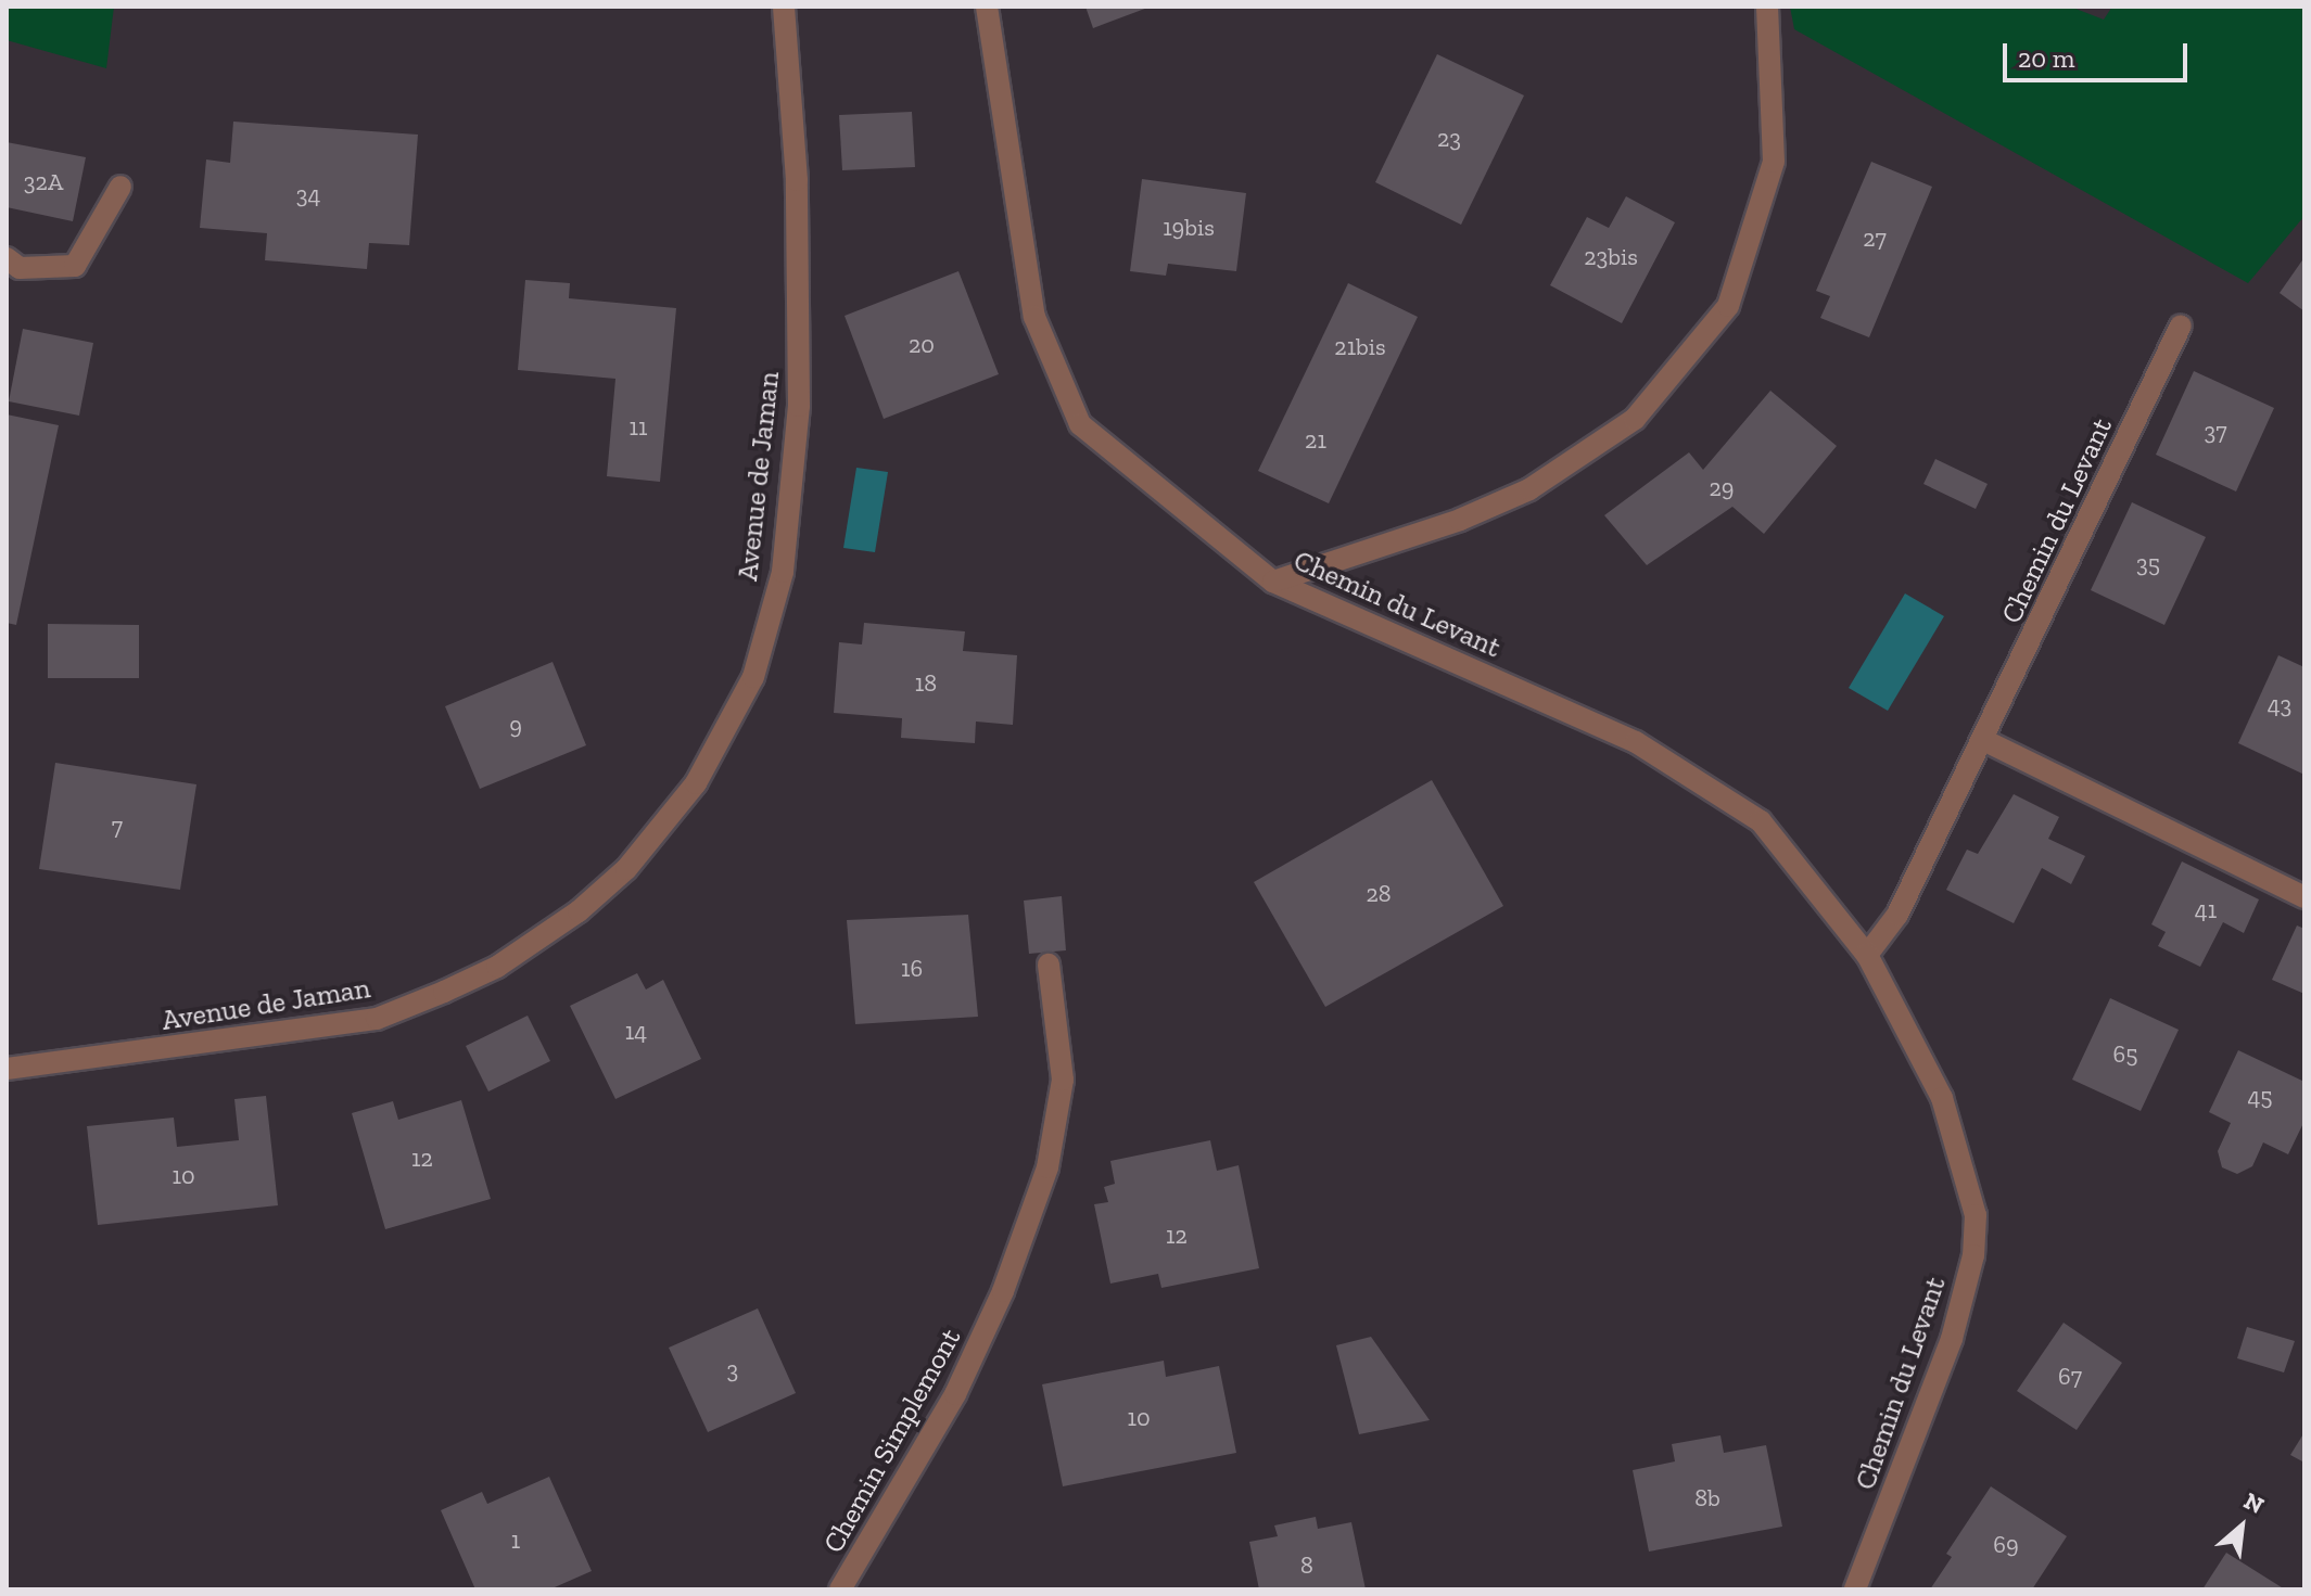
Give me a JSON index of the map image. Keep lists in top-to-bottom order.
{
  "streets": {
    "street": ["Avenue de Jaman", "Chemin du Levant", "Chemin Simplemont"]
  },
  "house_numbers": [
    "23",
    "32A",
    "34",
    "19bis",
    "27",
    "23bis",
    "20",
    "21bis",
    "11",
    "37",
    "21",
    "29",
    "35",
    "18",
    "43",
    "9",
    "7",
    "28",
    "41",
    "16",
    "14",
    "65",
    "45",
    "12",
    "10",
    "12",
    "3",
    "67",
    "10",
    "8b",
    "1",
    "69",
    "8"
  ],
  "scale_bar": "20 m",
  "north": "top right"
}
